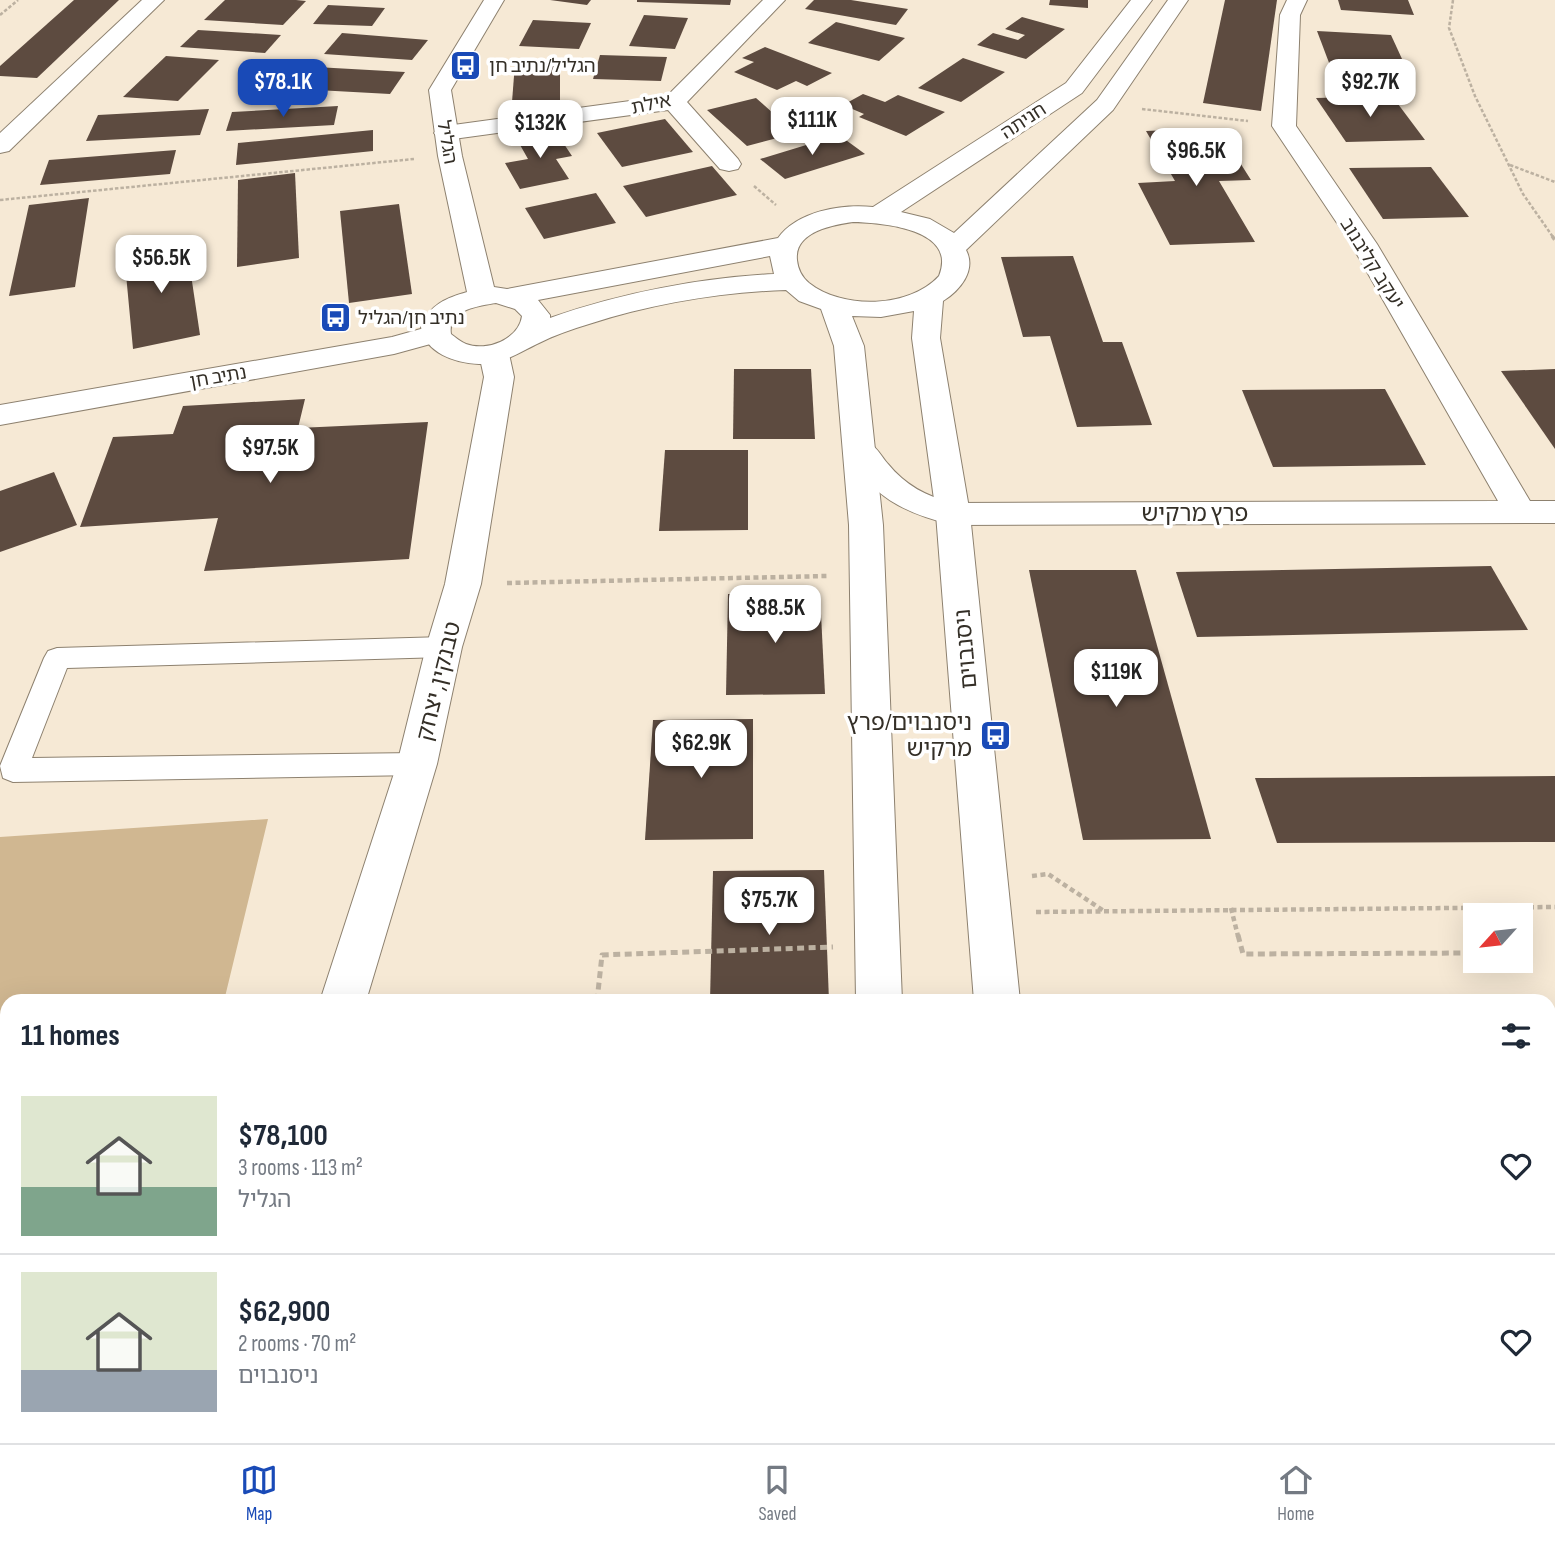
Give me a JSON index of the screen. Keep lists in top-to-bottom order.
{
  "streets": {
    "street": [
      "אילת",
      "חניתה",
      "הגליל",
      "יעקב קליבנוב",
      "נתיב חן",
      "פרץ מרקיש",
      "ניסנבוים",
      "טבנקין, יצחק"
    ]
  },
  "crossings": [
    ["אילת", "הגליל"],
    ["חניתה", "ניסנבוים"],
    ["יעקב קליבנוב", "פרץ מרקיש"],
    ["פרץ מרקיש", "ניסנבוים"]
  ],
  "places": {
    "bus stop": ["הגליל/נתיב חן", "נתיב חן/הגליל", "ניסנבוים/פרץ מרקיש"]
  },
  "north": "bottom left",
  "page": {
    "price": [
      "$78.1K",
      "$92.7K",
      "$111K",
      "$132K",
      "$96.5K",
      "$56.5K",
      "$97.5K",
      "$88.5K",
      "$119K",
      "$62.9K",
      "$75.7K"
    ],
    "heading": "11 homes",
    "list": [
      {
        "name": "$78,100",
        "note": "3 rooms · 113 m² · הגליל"
      },
      {
        "name": "$62,900",
        "note": "2 rooms · 70 m² · ניסנבוים"
      }
    ],
    "tabs": ["Map", "Saved", "Home"]
  }
}
